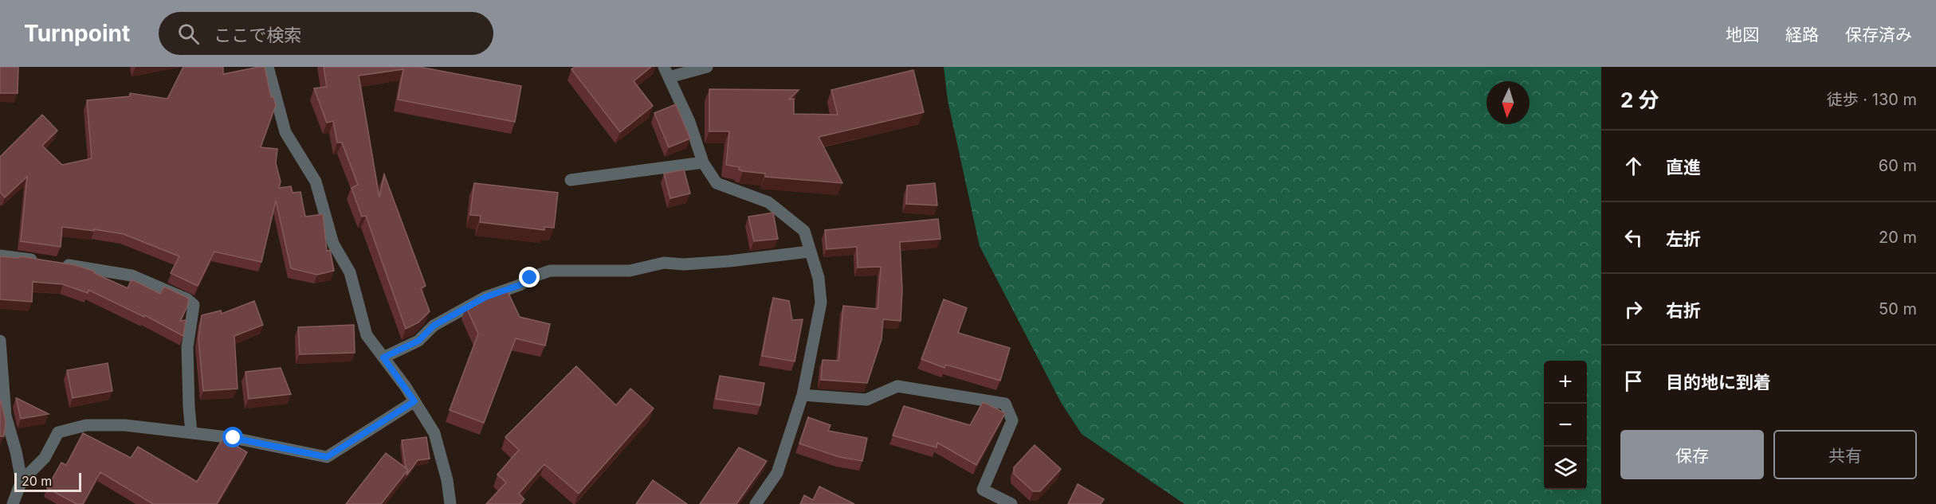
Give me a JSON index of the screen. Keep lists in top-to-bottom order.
{
  "scale_bar": "20 m",
  "north": "bottom",
  "page": {
    "header": "Turnpoint",
    "search": "ここで検索",
    "nav": ["地図", "経路", "保存済み"],
    "heading": ["2 分", "徒歩 · 130 m"],
    "list": [
      ["直進", "60 m"],
      ["左折", "20 m"],
      ["右折", "50 m"],
      "目的地に到着"
    ],
    "map_buttons": ["+", "−"],
    "buttons": ["保存", "共有"],
    "scale": "20 m"
  }
}
